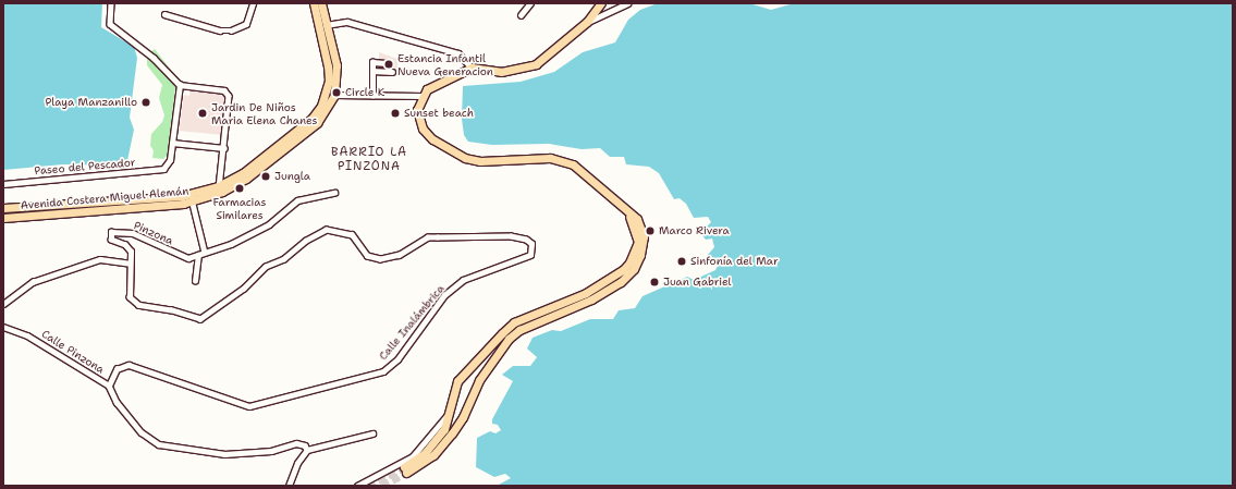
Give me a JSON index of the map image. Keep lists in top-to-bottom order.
{
  "streets": {
    "main road": ["Avenida Costera Miguel Alemán"],
    "street": [
      "Paseo del Pescador",
      "Pinzona",
      "Calle Inalámbrica",
      "Calle Pinzona"
    ]
  },
  "crossings": [
    ["Pinzona", "Calle Inalámbrica"],
    ["Calle Inalámbrica", "Calle Pinzona"]
  ],
  "districts": ["BARRIO LA PINZONA"],
  "places": [
    "Estancia Infantil Nueva Generacion",
    "Circle K",
    "Playa Manzanillo",
    "Jardin De Niños Maria Elena Chanes",
    "Sunset beach",
    "Jungla",
    "Farmacias Similares",
    "Marco Rivera",
    "Sinfonía del Mar",
    "Juan Gabriel"
  ]
}
